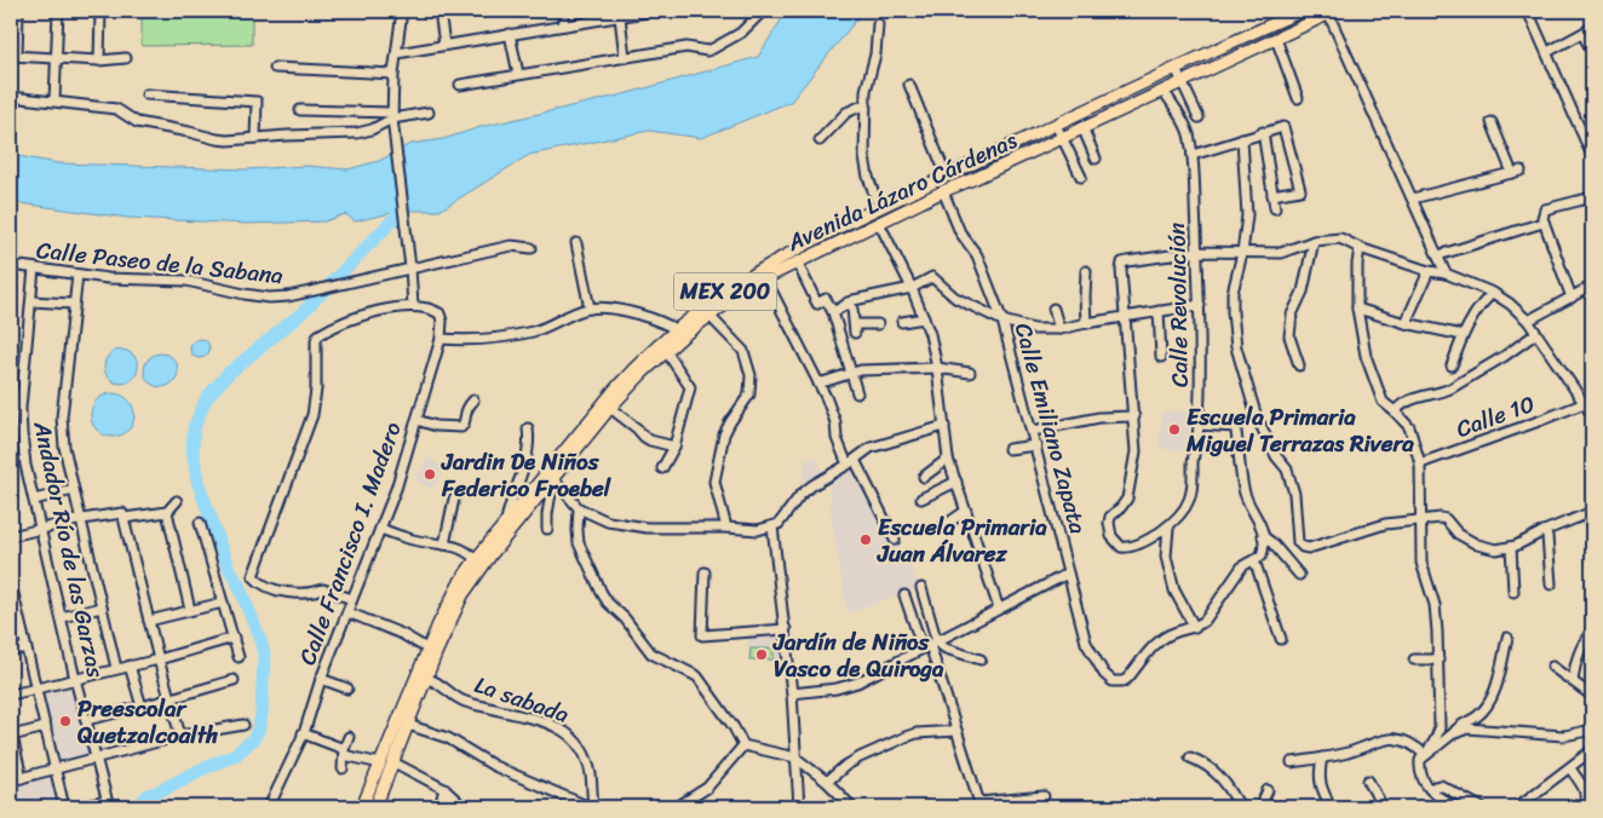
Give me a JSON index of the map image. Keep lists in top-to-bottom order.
{
  "streets": {
    "main road": ["Avenida Lázaro Cárdenas", "MEX 200"],
    "street": [
      "Calle Paseo de la Sabana",
      "Calle Revolución",
      "Calle 10",
      "Calle Emiliano Zapata",
      "Calle Francisco I. Madero",
      "Andador Río de las Garzas",
      "La sabada"
    ]
  },
  "crossings": [
    ["Avenida Lázaro Cárdenas", "Calle Revolución"],
    ["Avenida Lázaro Cárdenas", "Calle Emiliano Zapata"],
    ["Avenida Lázaro Cárdenas", "La sabada"],
    ["Calle Paseo de la Sabana", "Andador Río de las Garzas"]
  ],
  "places": [
    "Escuela Primaria Miguel Terrazas Rivera",
    "Jardin De Niños Federico Froebel",
    "Escuela Primaria Juan Álvarez",
    "Jardín de Niños Vasco de Quiroga",
    "Preescolar Quetzalcoalth"
  ]
}
